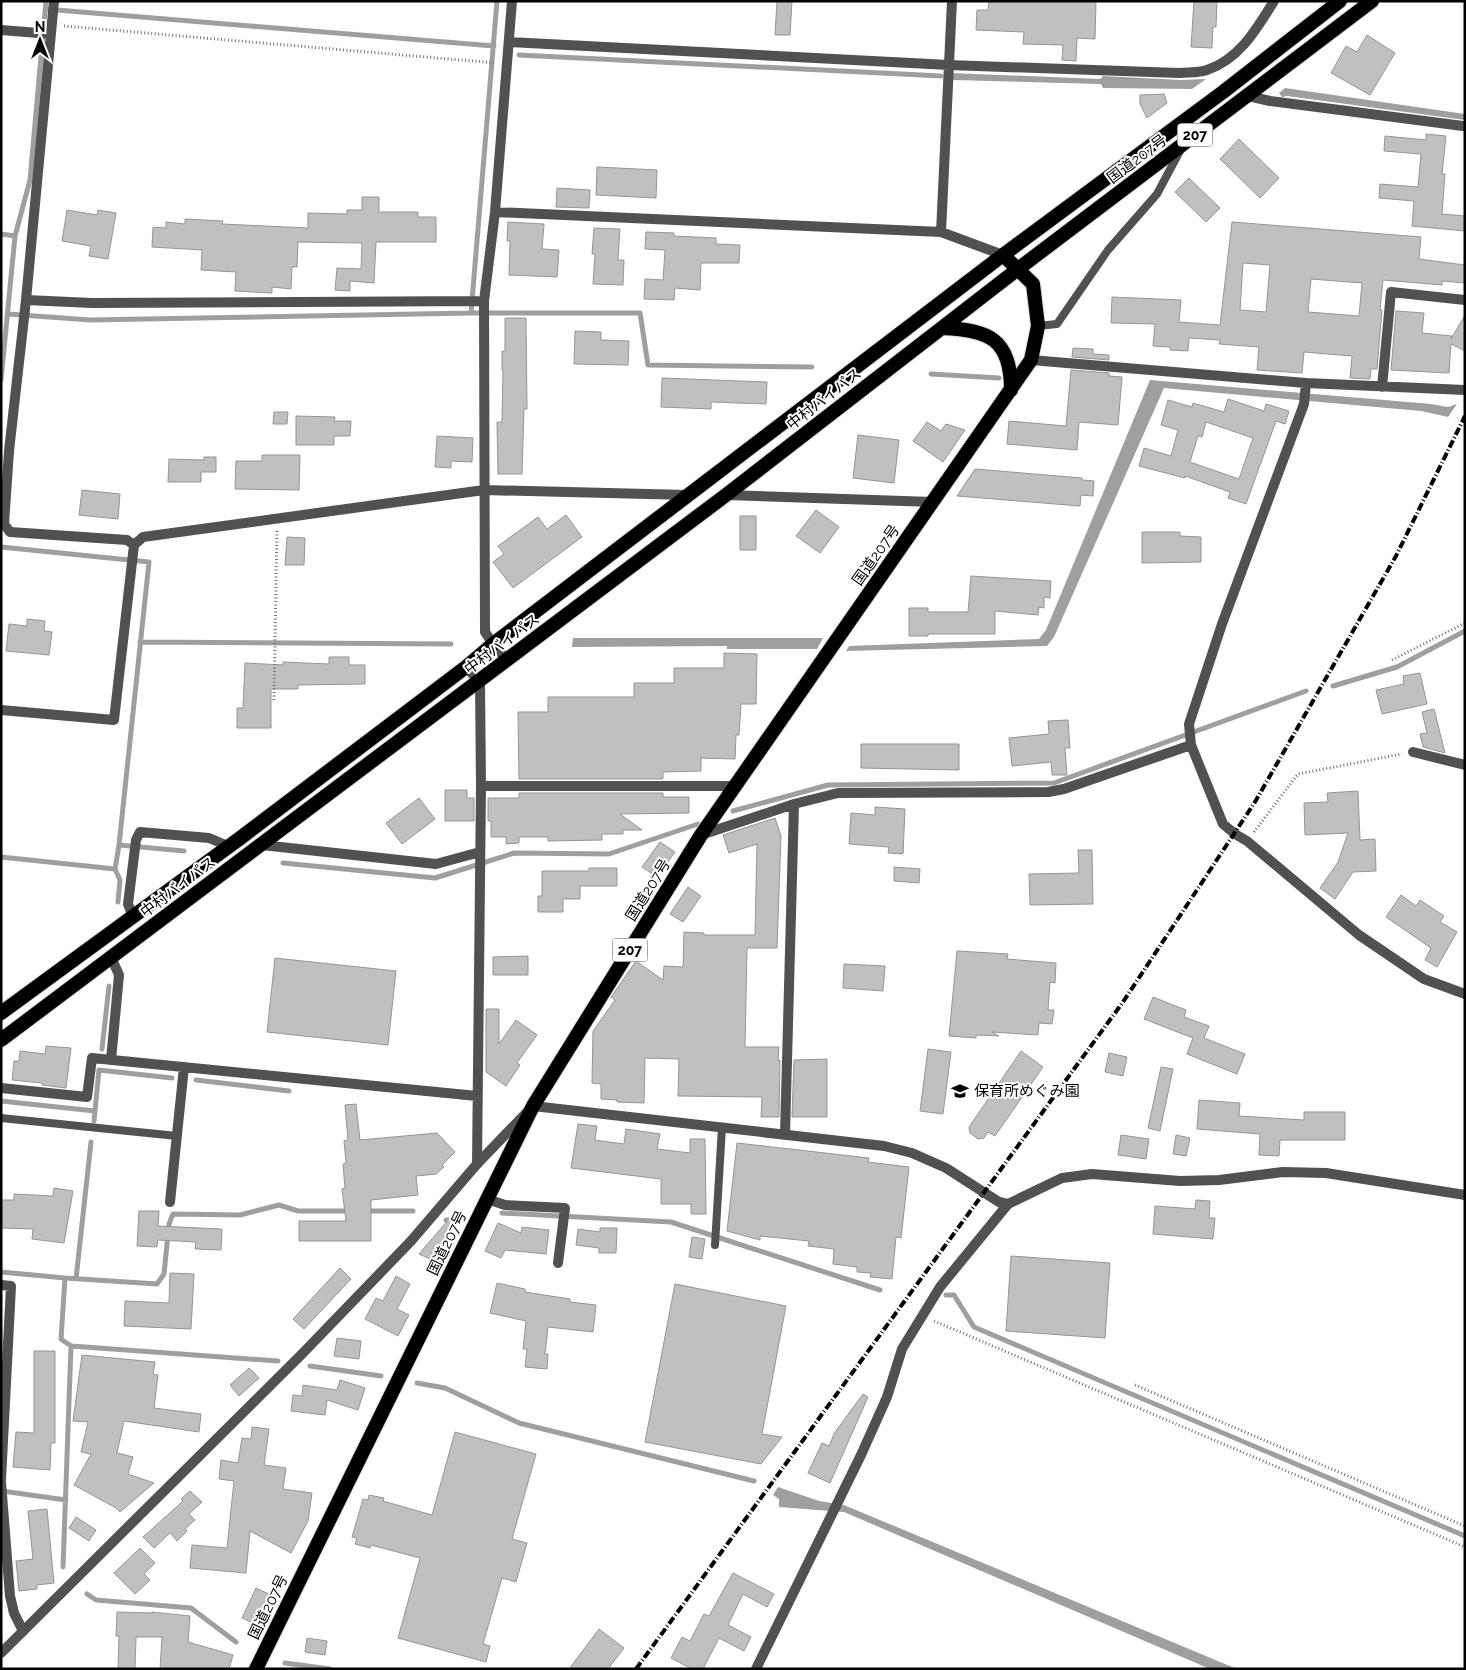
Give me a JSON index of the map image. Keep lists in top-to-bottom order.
{
  "streets": {
    "highway": ["207", "国道207号", "中村バイパス"]
  },
  "crossings": [
    ["国道207号", "中村バイパス"]
  ],
  "places": {
    "school or university": ["保育所めぐみ園"]
  },
  "north": "top"
}
